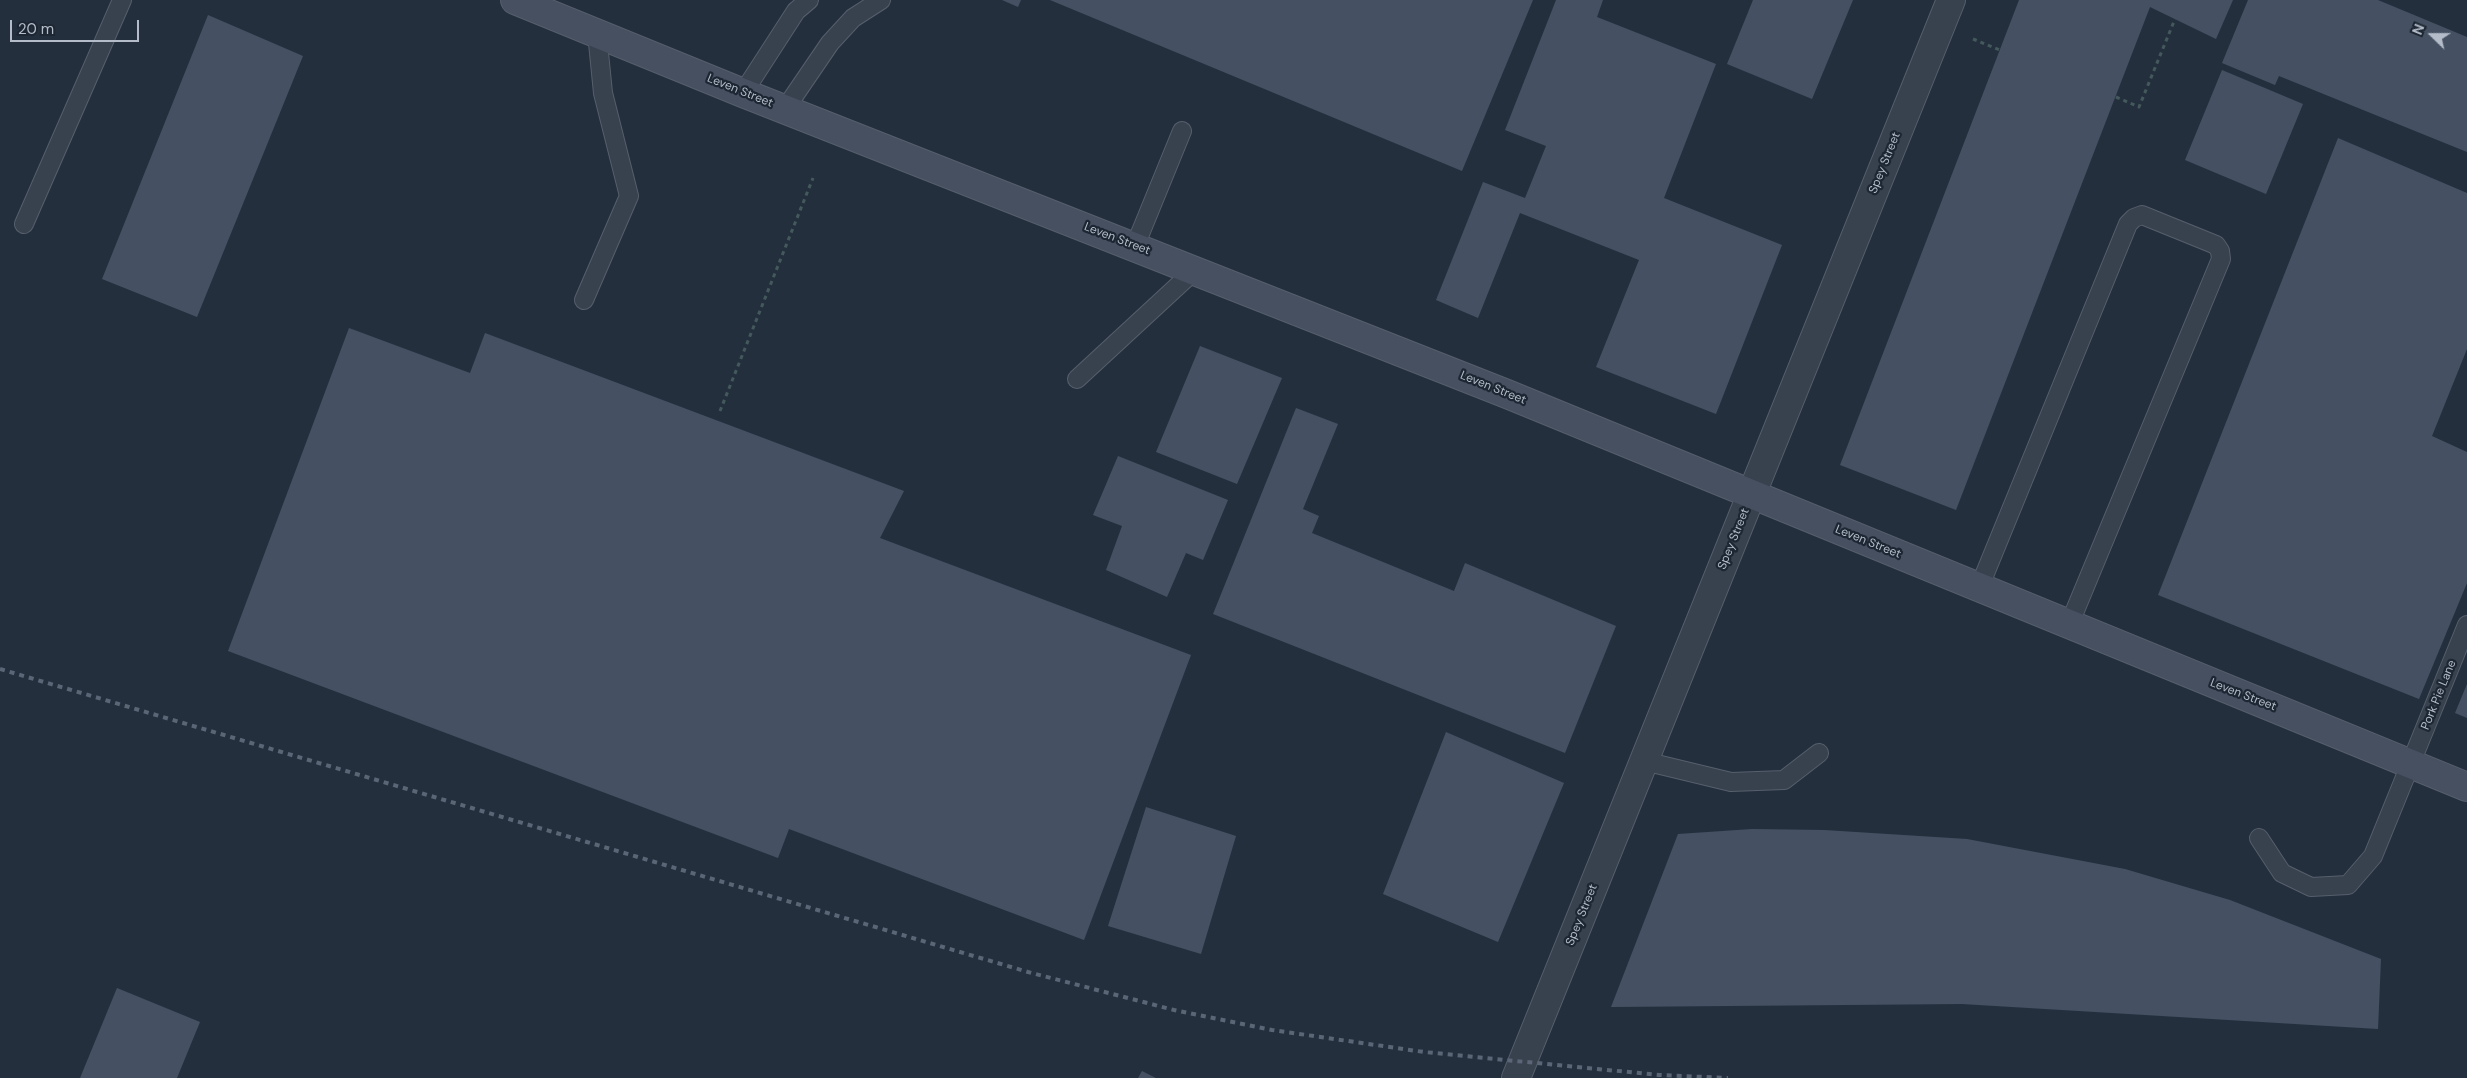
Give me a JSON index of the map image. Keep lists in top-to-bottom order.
{
  "streets": {
    "street": ["Leven Street", "Spey Street"],
    "lane": ["Pork Pie Lane"]
  },
  "crossings": [
    ["Leven Street", "Spey Street"],
    ["Leven Street", "Pork Pie Lane"]
  ],
  "scale_bar": "20 m",
  "north": "left"
}
